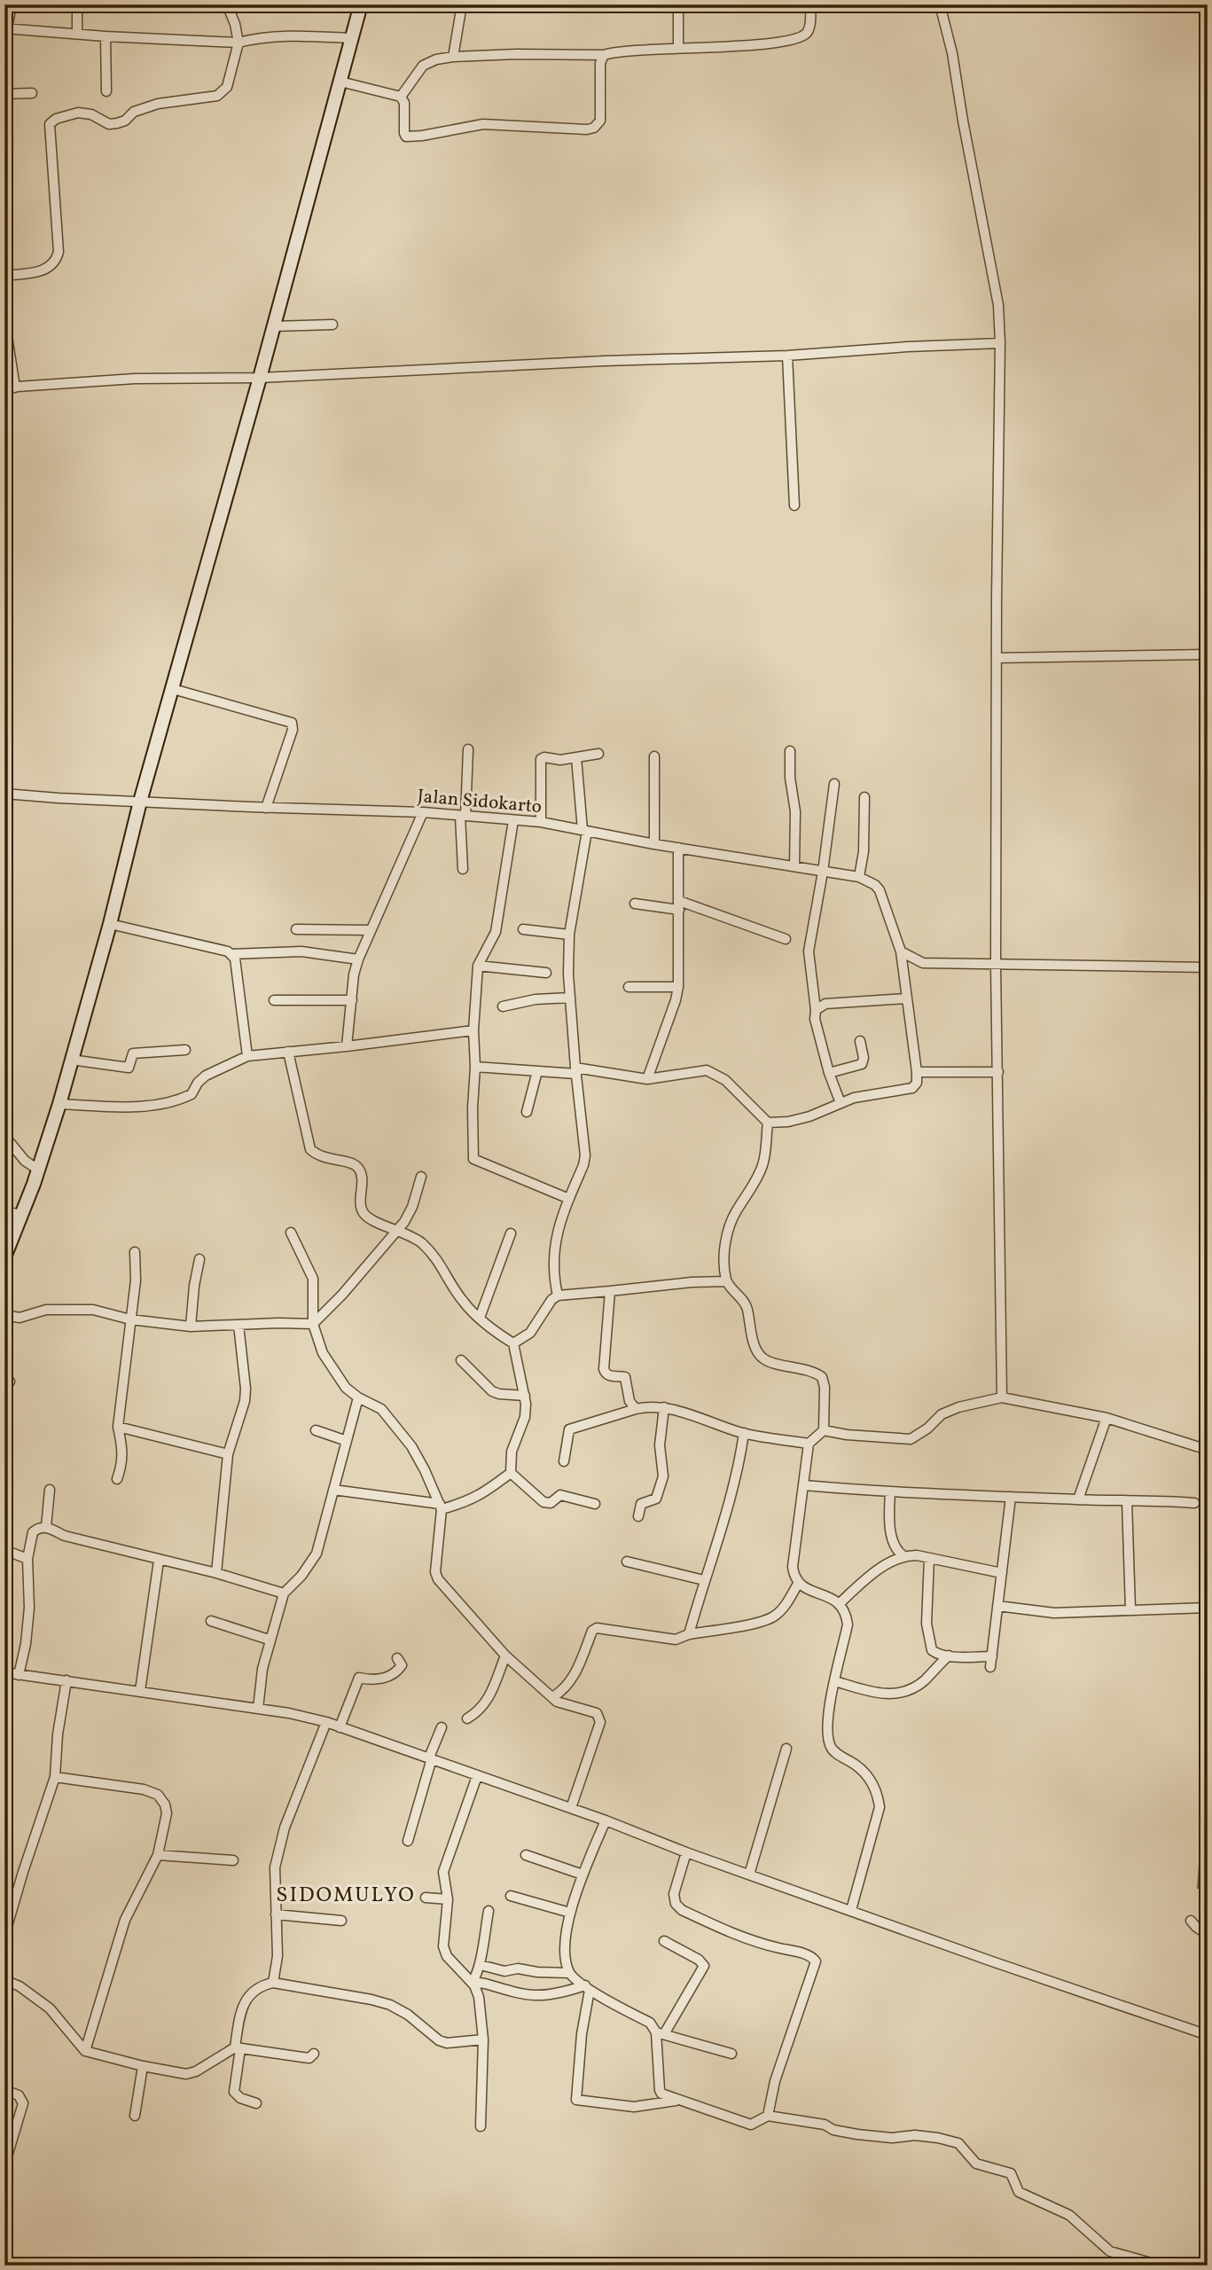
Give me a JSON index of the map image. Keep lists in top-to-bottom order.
{
  "streets": {
    "street": ["Jalan Sidokarto"]
  },
  "districts": ["SIDOMULYO"]
}
